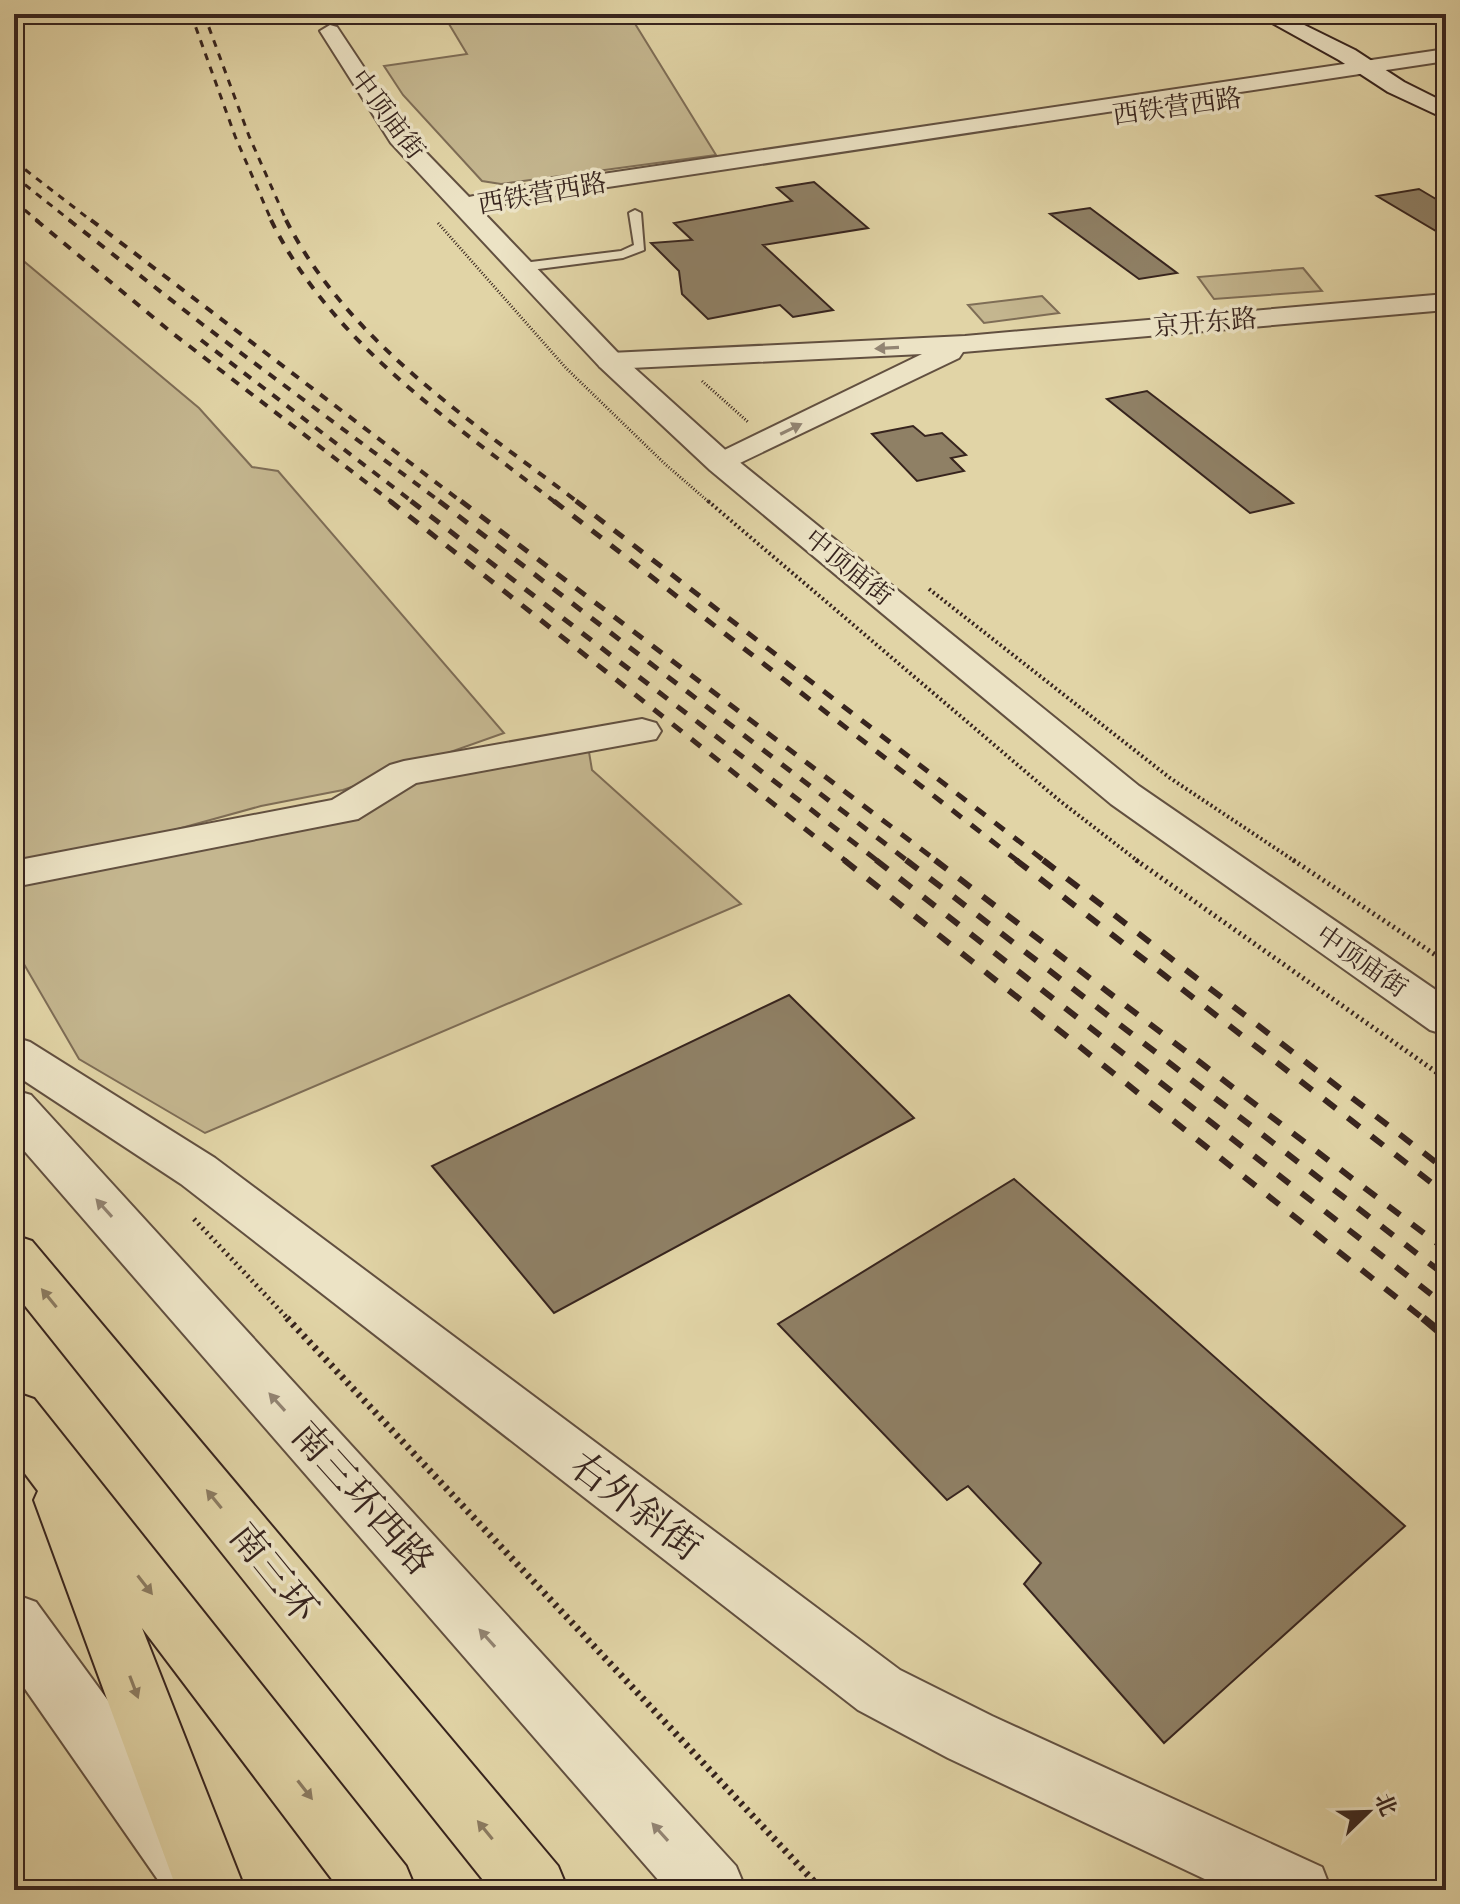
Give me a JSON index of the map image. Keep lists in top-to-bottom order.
{
  "streets": {
    "highway": ["南三环"],
    "street": [
      "西铁营西路",
      "中顶庙街",
      "京开东路",
      "南三环西路",
      "右外斜街"
    ]
  },
  "crossings": [
    ["西铁营西路", "中顶庙街"]
  ],
  "north": "top right"
}
